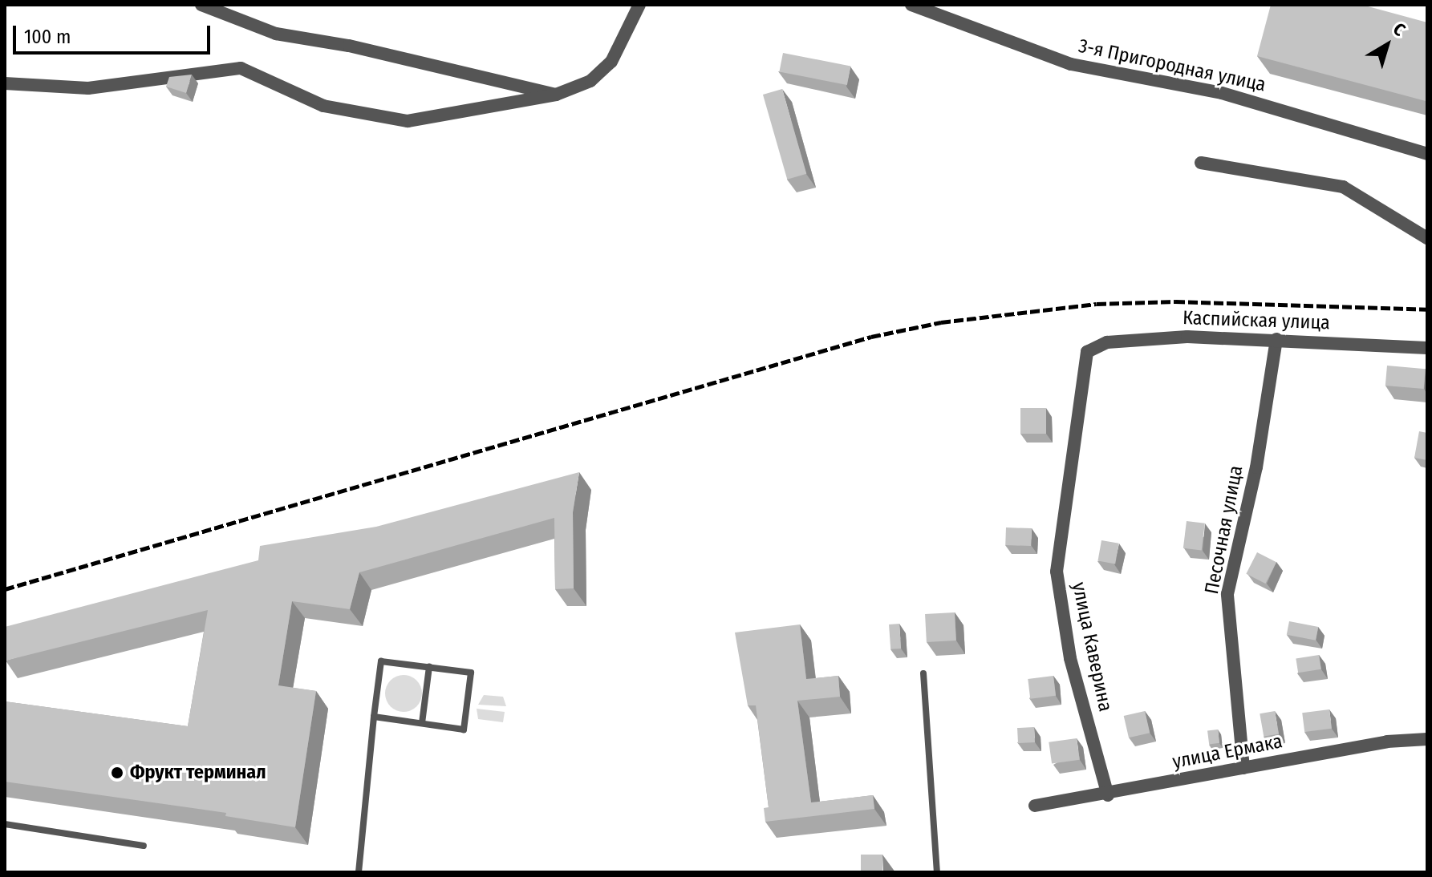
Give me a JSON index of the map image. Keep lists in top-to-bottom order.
{
  "streets": {
    "street": [
      "3-я Пригородная улица",
      "Каспийская улица",
      "Песочная улица",
      "улица Каверина",
      "улица Ермака"
    ]
  },
  "crossings": [
    ["Каспийская улица", "Песочная улица"],
    ["Каспийская улица", "улица Каверина"],
    ["Песочная улица", "улица Ермака"],
    ["улица Каверина", "улица Ермака"]
  ],
  "places": ["Фрукт терминал"],
  "scale_bar": "100 m",
  "north": "top right"
}
